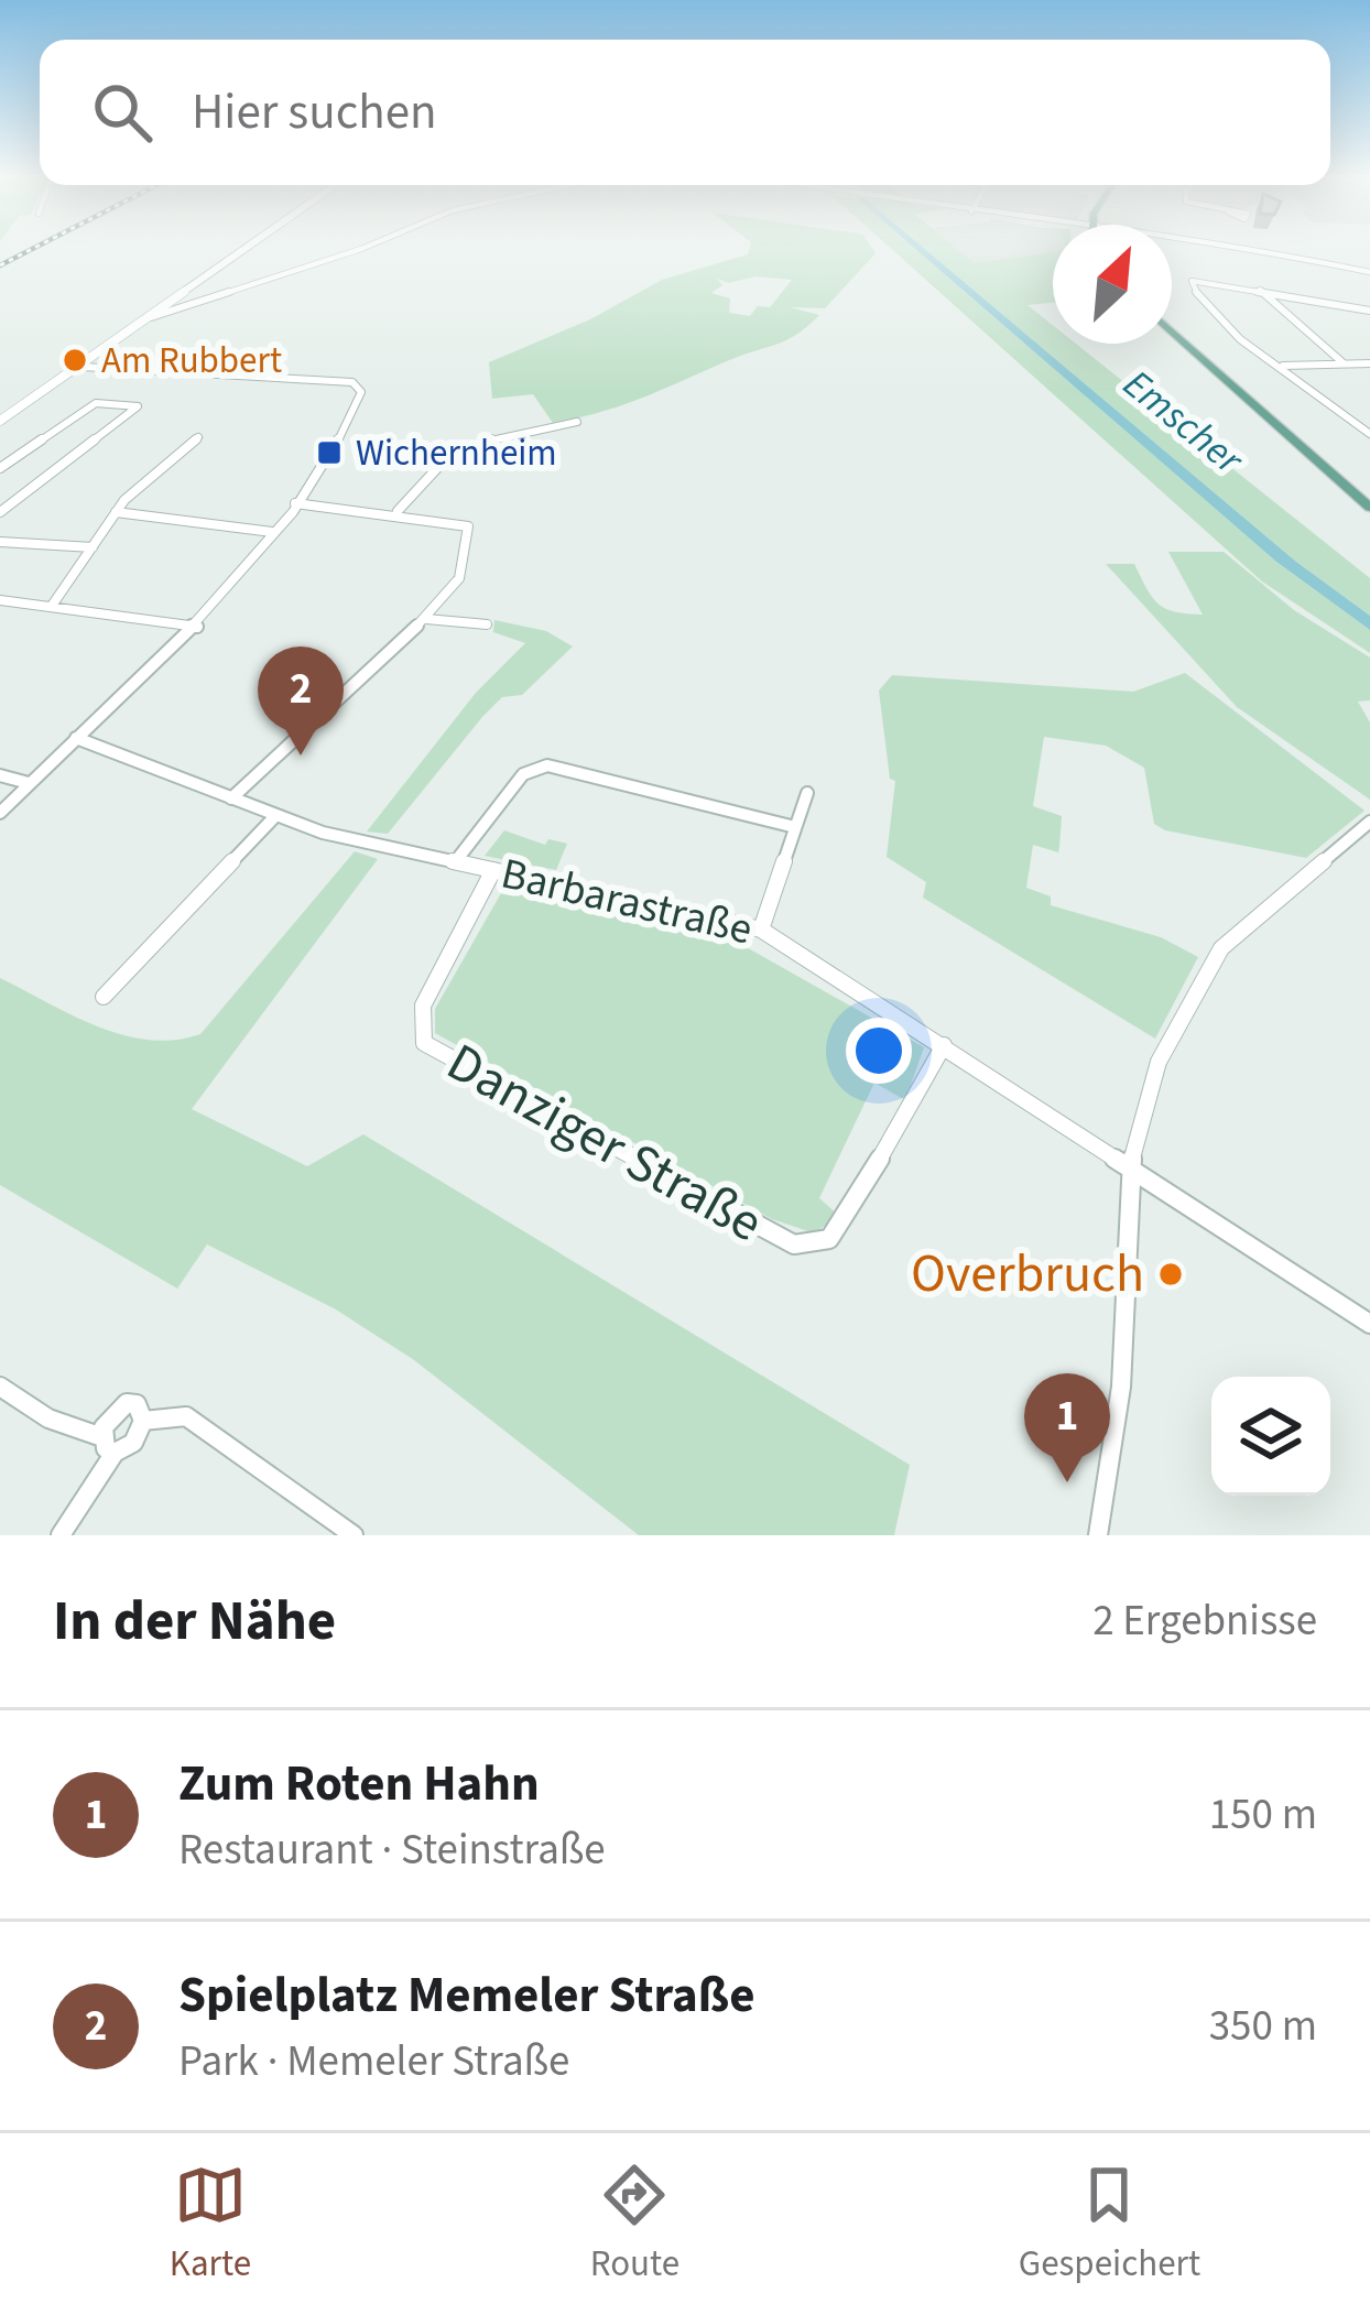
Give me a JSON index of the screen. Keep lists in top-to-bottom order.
{
  "streets": {
    "street": ["Barbarastraße", "Danziger Straße"]
  },
  "crossings": [
    ["Barbarastraße", "Danziger Straße"]
  ],
  "water": ["Emscher"],
  "places": {
    "other": ["Am Rubbert", "Overbruch"],
    "transit": ["Wichernheim"]
  },
  "north": "top right",
  "page": {
    "search": "Hier suchen",
    "pins": ["2", "1"],
    "heading": ["In der Nähe", "2 Ergebnisse"],
    "list": [
      {
        "mark": "1",
        "name": "Zum Roten Hahn",
        "note": "Restaurant · Steinstraße",
        "value": "150 m"
      },
      {
        "mark": "2",
        "name": "Spielplatz Memeler Straße",
        "note": "Park · Memeler Straße",
        "value": "350 m"
      }
    ],
    "nav": ["Karte", "Route", "Gespeichert"]
  }
}
